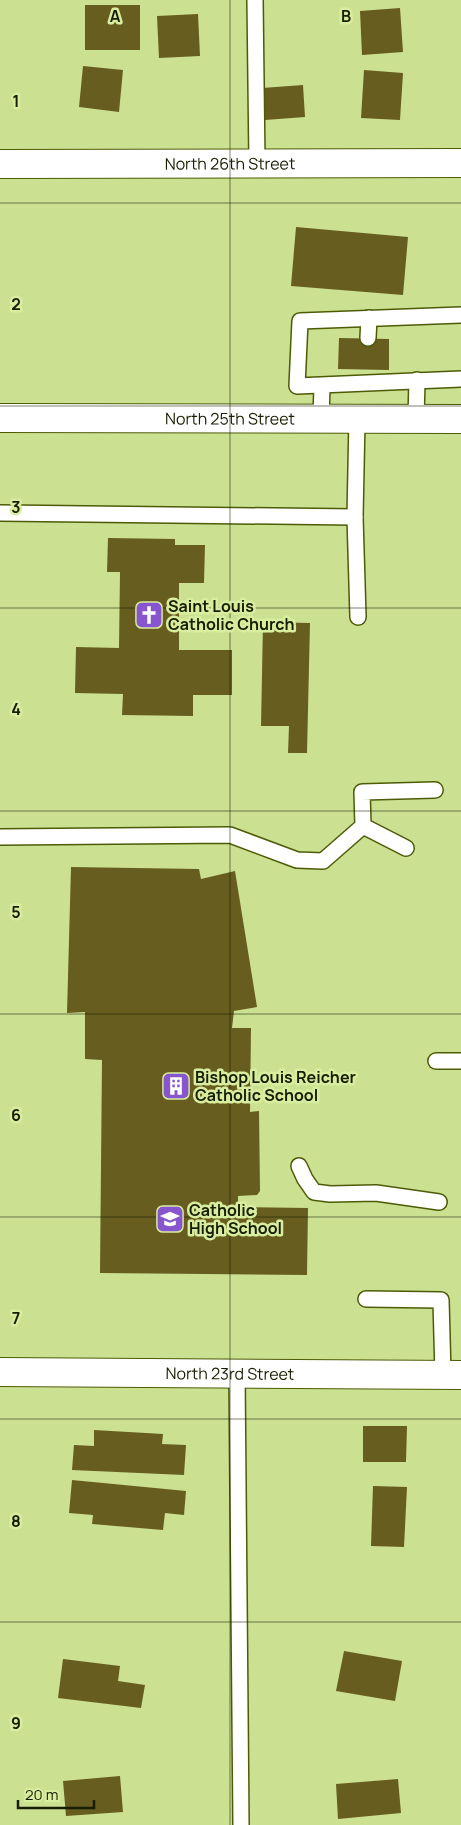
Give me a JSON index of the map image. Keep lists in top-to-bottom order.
{
  "streets": {
    "street": ["North 26th Street", "North 25th Street", "North 23rd Street"]
  },
  "places": {
    "church": ["Saint Louis Catholic Church"],
    "building": ["Bishop Louis Reicher Catholic School"],
    "school or university": ["Catholic High School"]
  },
  "scale_bar": "20 m",
  "grid": {
    "columns": ["A", "B"],
    "rows": [
      "1",
      "2",
      "3",
      "4",
      "5",
      "6",
      "7",
      "8",
      "9"
    ]
  }
}
